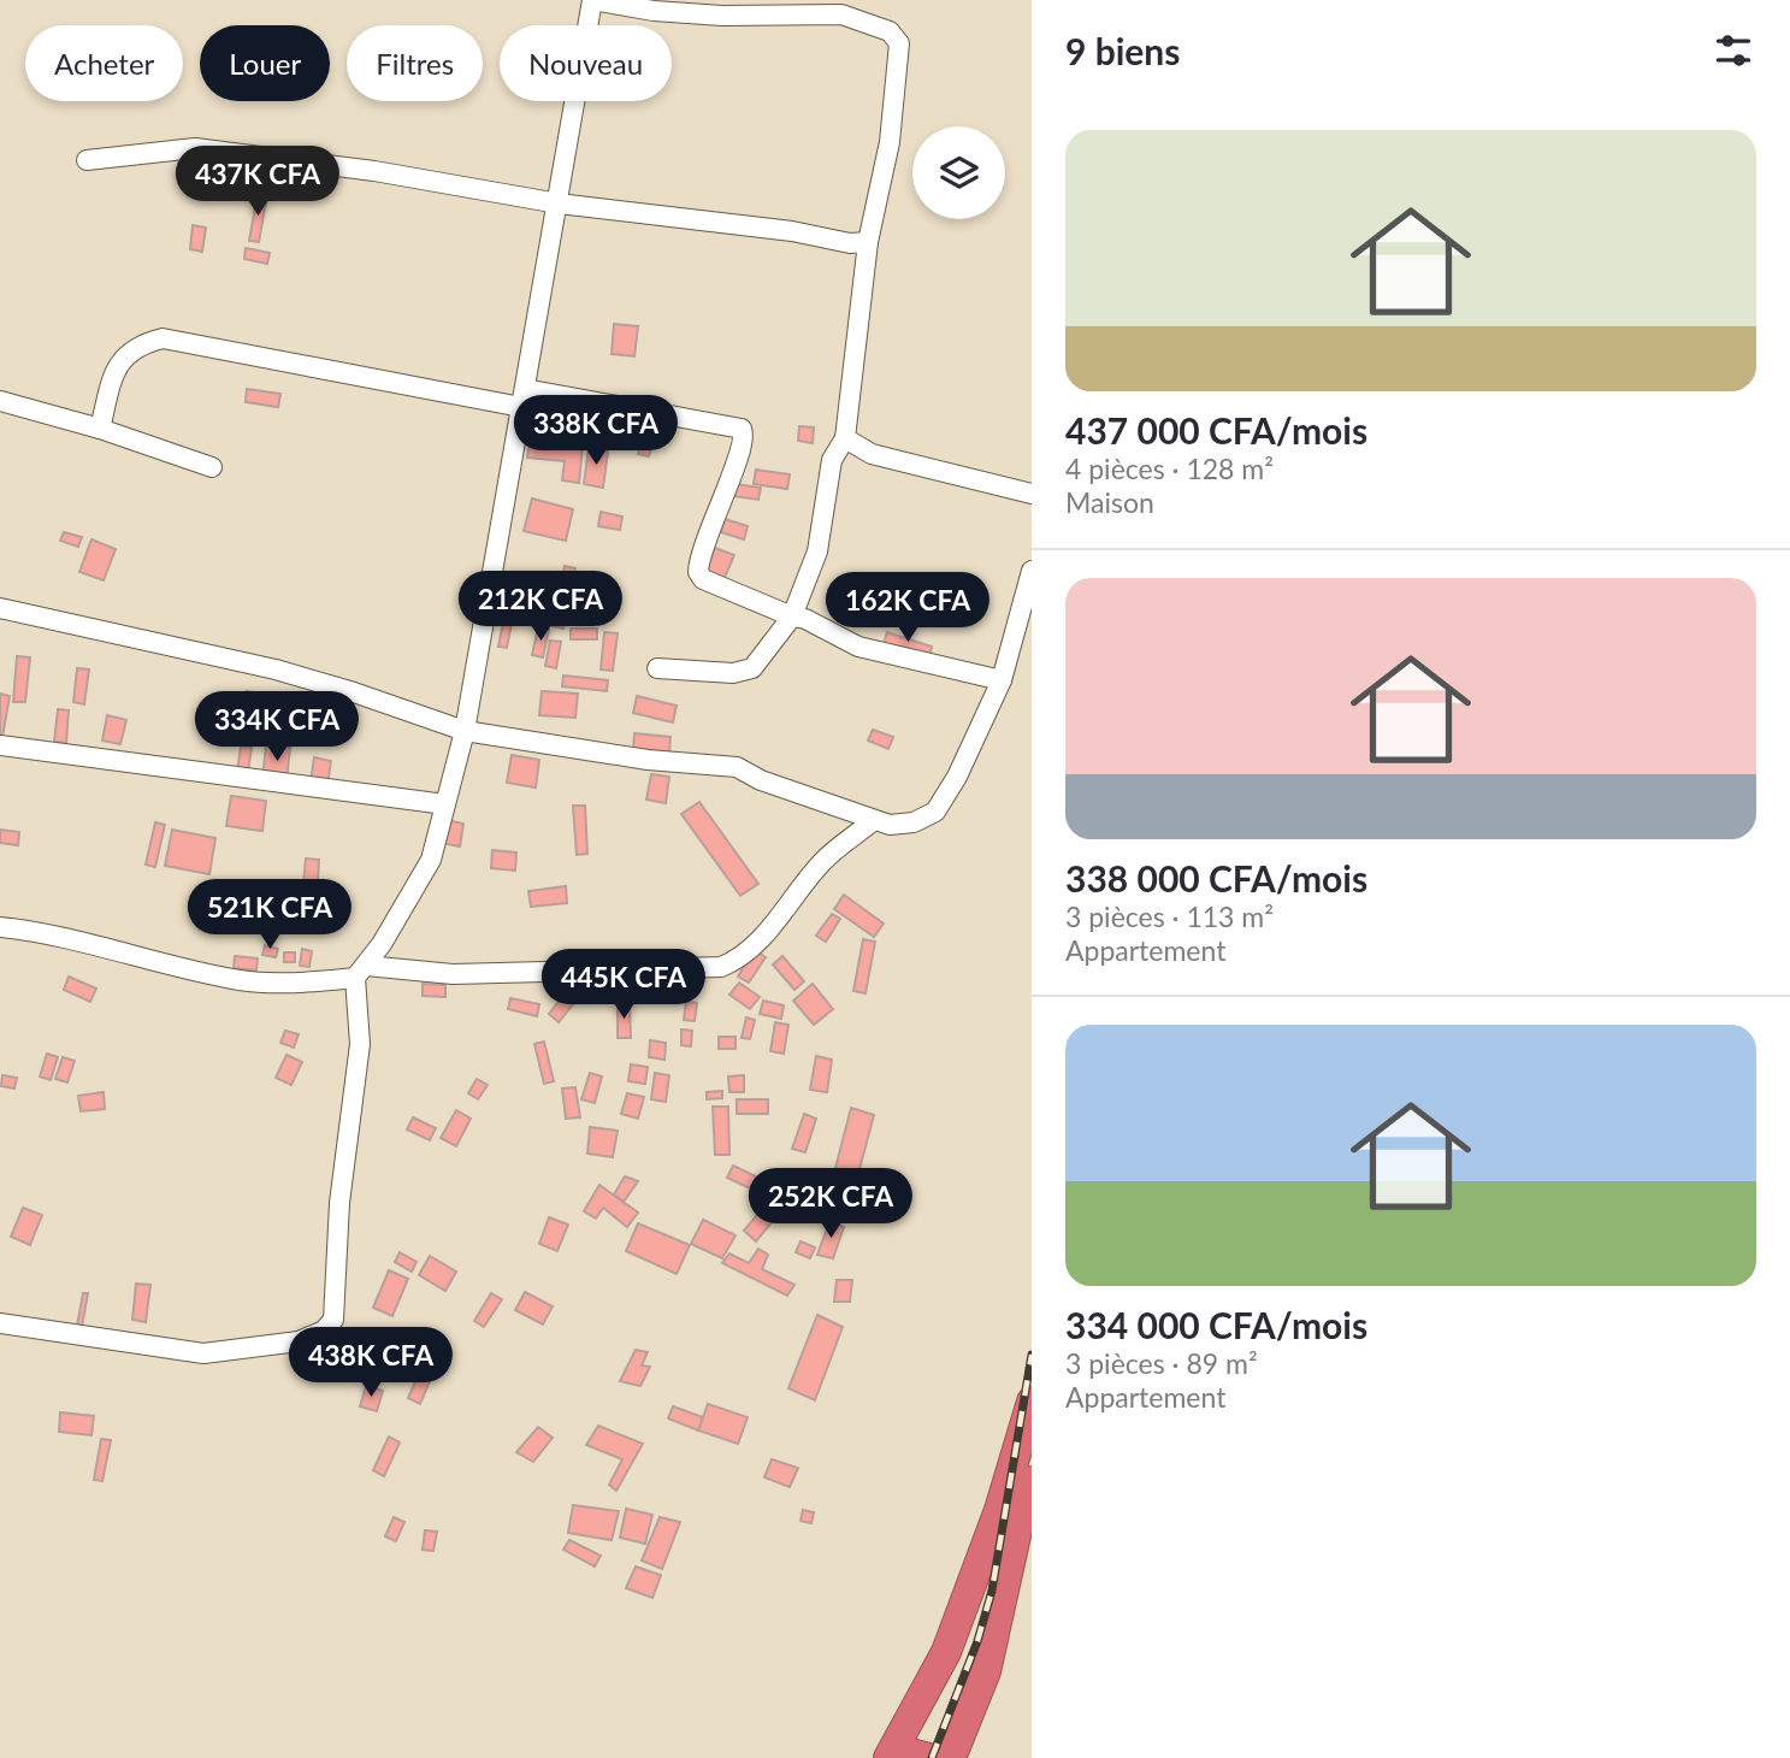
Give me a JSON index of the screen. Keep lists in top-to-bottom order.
{
  "page": {
    "heading": "9 biens",
    "chip": [
      "Acheter",
      "Louer",
      "Filtres",
      "Nouveau"
    ],
    "list": [
      {
        "name": "437 000 CFA/mois",
        "note": "4 pièces · 128 m² · Maison"
      },
      {
        "name": "338 000 CFA/mois",
        "note": "3 pièces · 113 m² · Appartement"
      },
      {
        "name": "334 000 CFA/mois",
        "note": "3 pièces · 89 m² · Appartement"
      }
    ],
    "price": [
      "437K CFA",
      "338K CFA",
      "212K CFA",
      "162K CFA",
      "334K CFA",
      "521K CFA",
      "445K CFA",
      "252K CFA",
      "438K CFA"
    ]
  }
}
